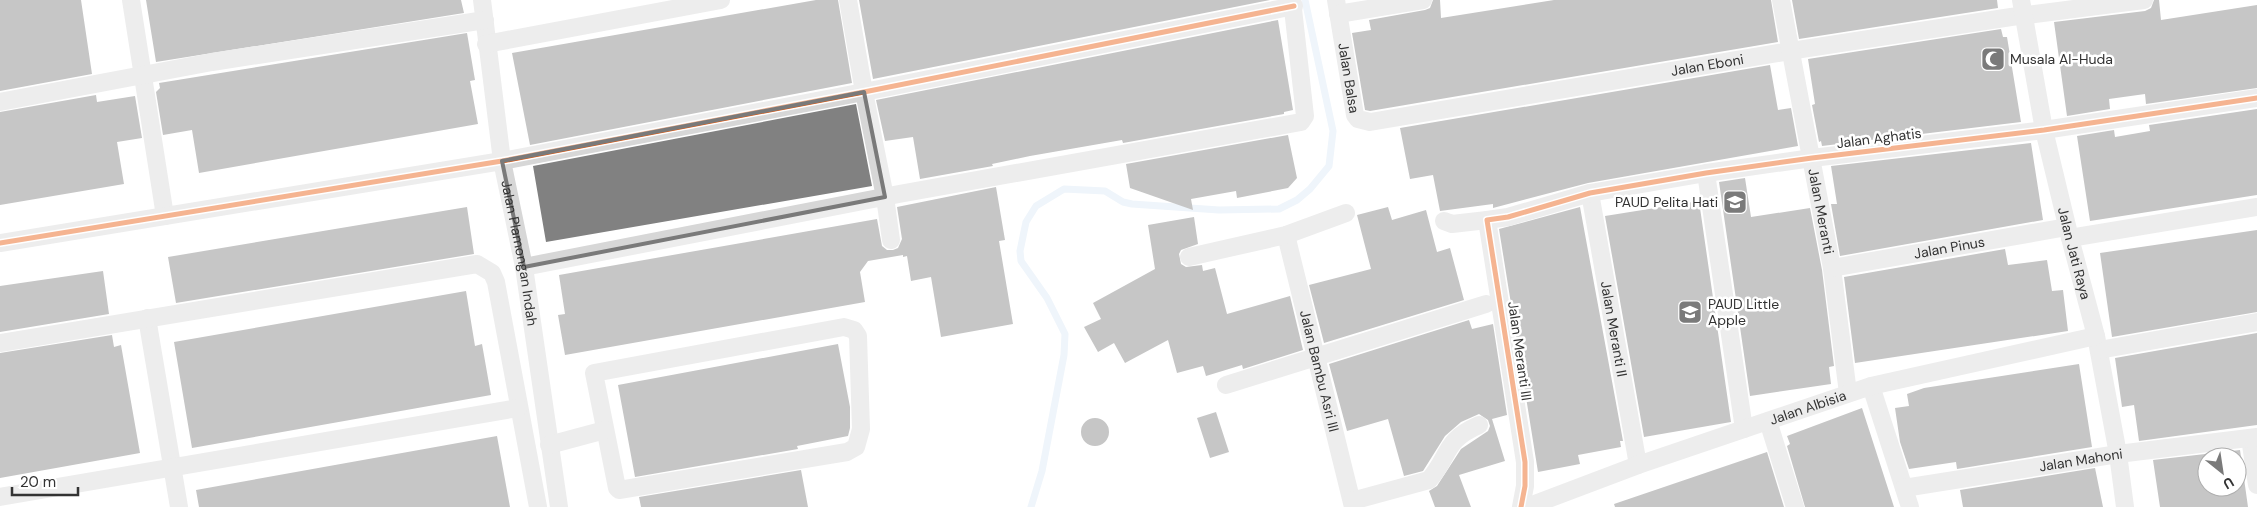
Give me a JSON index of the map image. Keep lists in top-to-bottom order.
{
  "streets": {
    "street": [
      "Jalan Eboni",
      "Jalan Balsa",
      "Jalan Aghatis",
      "Jalan Meranti",
      "Jalan Pinus",
      "Jalan Jati Raya",
      "Jalan Plamongan Indah",
      "Jalan Meranti II",
      "Jalan Meranti III",
      "Jalan Bambu Asri III",
      "Jalan Albisia",
      "Jalan Mahoni"
    ]
  },
  "crossings": [
    ["Jalan Eboni", "Jalan Balsa"],
    ["Jalan Eboni", "Jalan Meranti"],
    ["Jalan Eboni", "Jalan Jati Raya"],
    ["Jalan Aghatis", "Jalan Meranti"],
    ["Jalan Aghatis", "Jalan Jati Raya"],
    ["Jalan Aghatis", "Jalan Meranti II"],
    ["Jalan Aghatis", "Jalan Meranti III"],
    ["Jalan Meranti", "Jalan Pinus"],
    ["Jalan Meranti", "Jalan Albisia"],
    ["Jalan Pinus", "Jalan Jati Raya"],
    ["Jalan Jati Raya", "Jalan Albisia"],
    ["Jalan Jati Raya", "Jalan Mahoni"],
    ["Jalan Meranti II", "Jalan Albisia"]
  ],
  "places": {
    "mosque": ["Musala Al-Huda"],
    "school or university": ["PAUD Pelita Hati", "PAUD Little Apple"]
  },
  "scale_bar": "20 m",
  "north": "bottom right"
}
